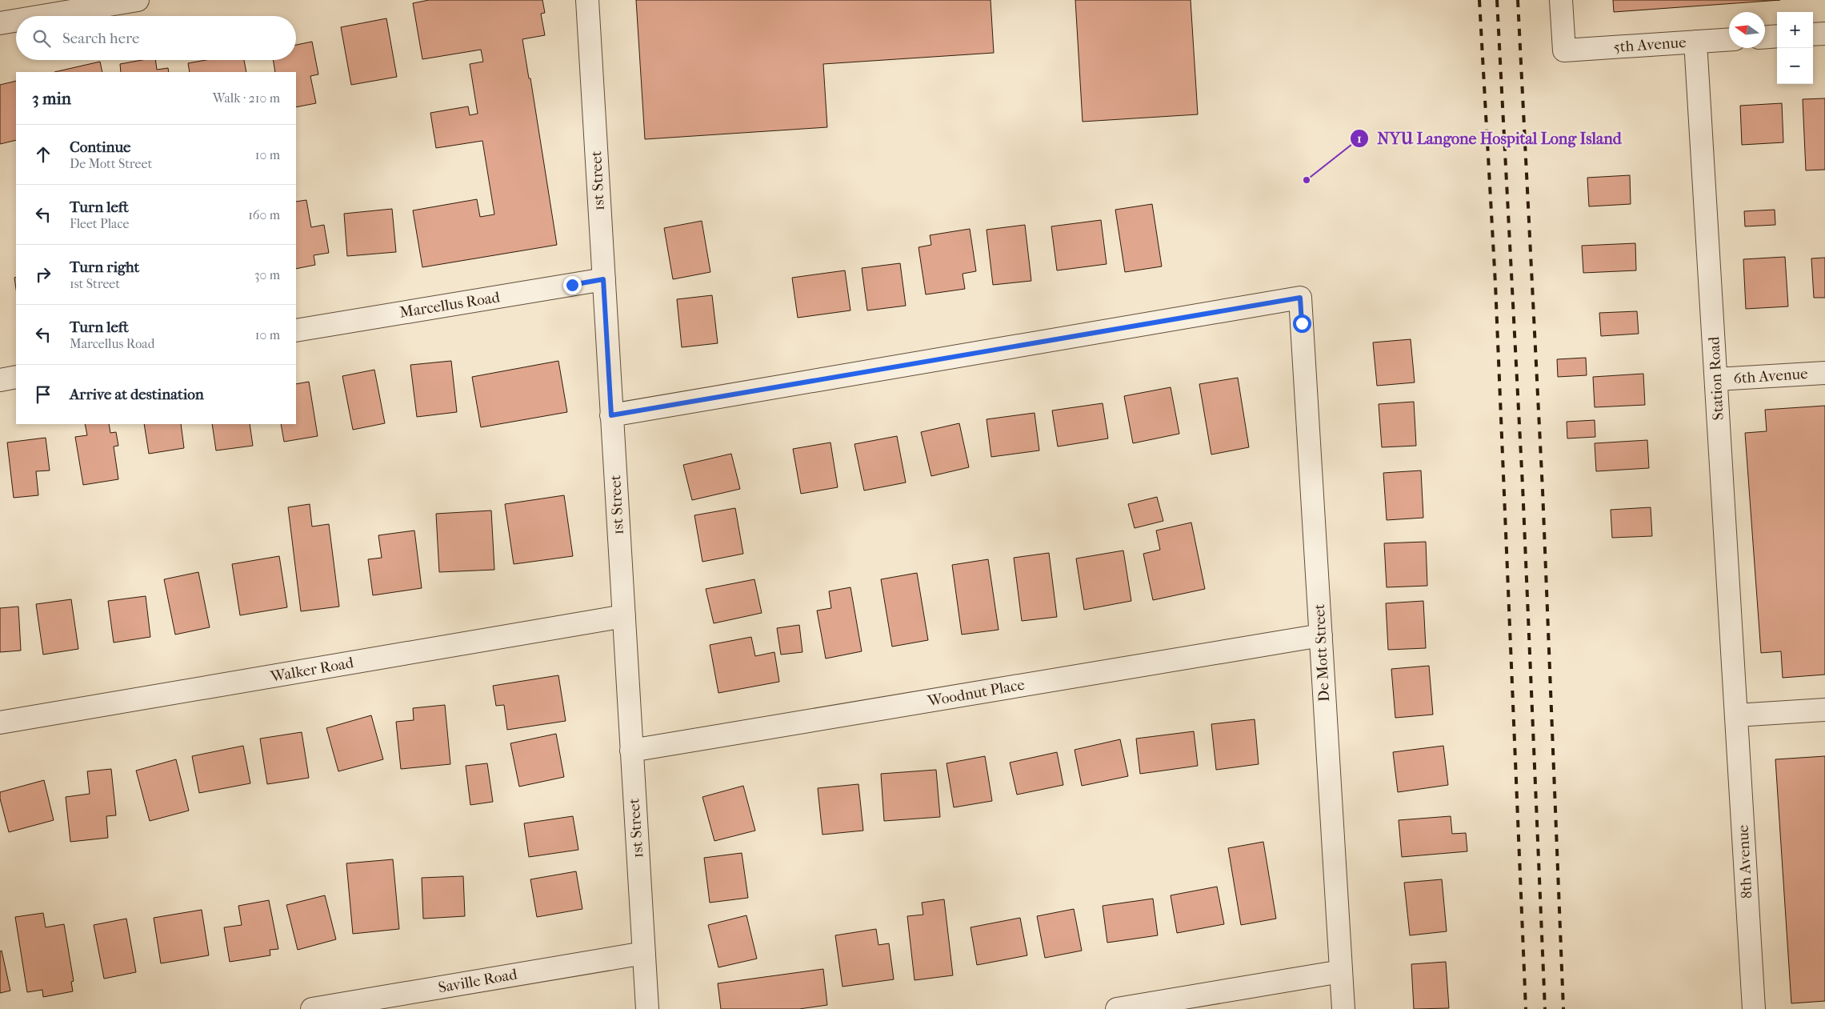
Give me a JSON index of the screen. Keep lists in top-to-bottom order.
{
  "streets": {
    "street": [
      "5th Avenue",
      "1st Street",
      "Marcellus Road",
      "6th Avenue",
      "Station Road",
      "De Mott Street",
      "Walker Road",
      "Woodnut Place",
      "8th Avenue",
      "Saville Road"
    ]
  },
  "crossings": [
    ["5th Avenue", "Station Road"],
    ["1st Street", "Marcellus Road"],
    ["1st Street", "De Mott Street"],
    ["1st Street", "Walker Road"],
    ["1st Street", "Woodnut Place"],
    ["1st Street", "Saville Road"],
    ["6th Avenue", "Station Road"],
    ["Station Road", "8th Avenue"],
    ["De Mott Street", "Woodnut Place"]
  ],
  "places": ["NYU Langone Hospital Long Island"],
  "north": "left",
  "page": {
    "map_buttons": ["+", "−"],
    "search": "Search here",
    "heading": ["3 min", "Walk · 210 m"],
    "list": [
      ["Continue", "De Mott Street", "10 m"],
      ["Turn left", "Fleet Place", "160 m"],
      ["Turn right", "1st Street", "30 m"],
      ["Turn left", "Marcellus Road", "10 m"],
      "Arrive at destination"
    ]
  }
}
